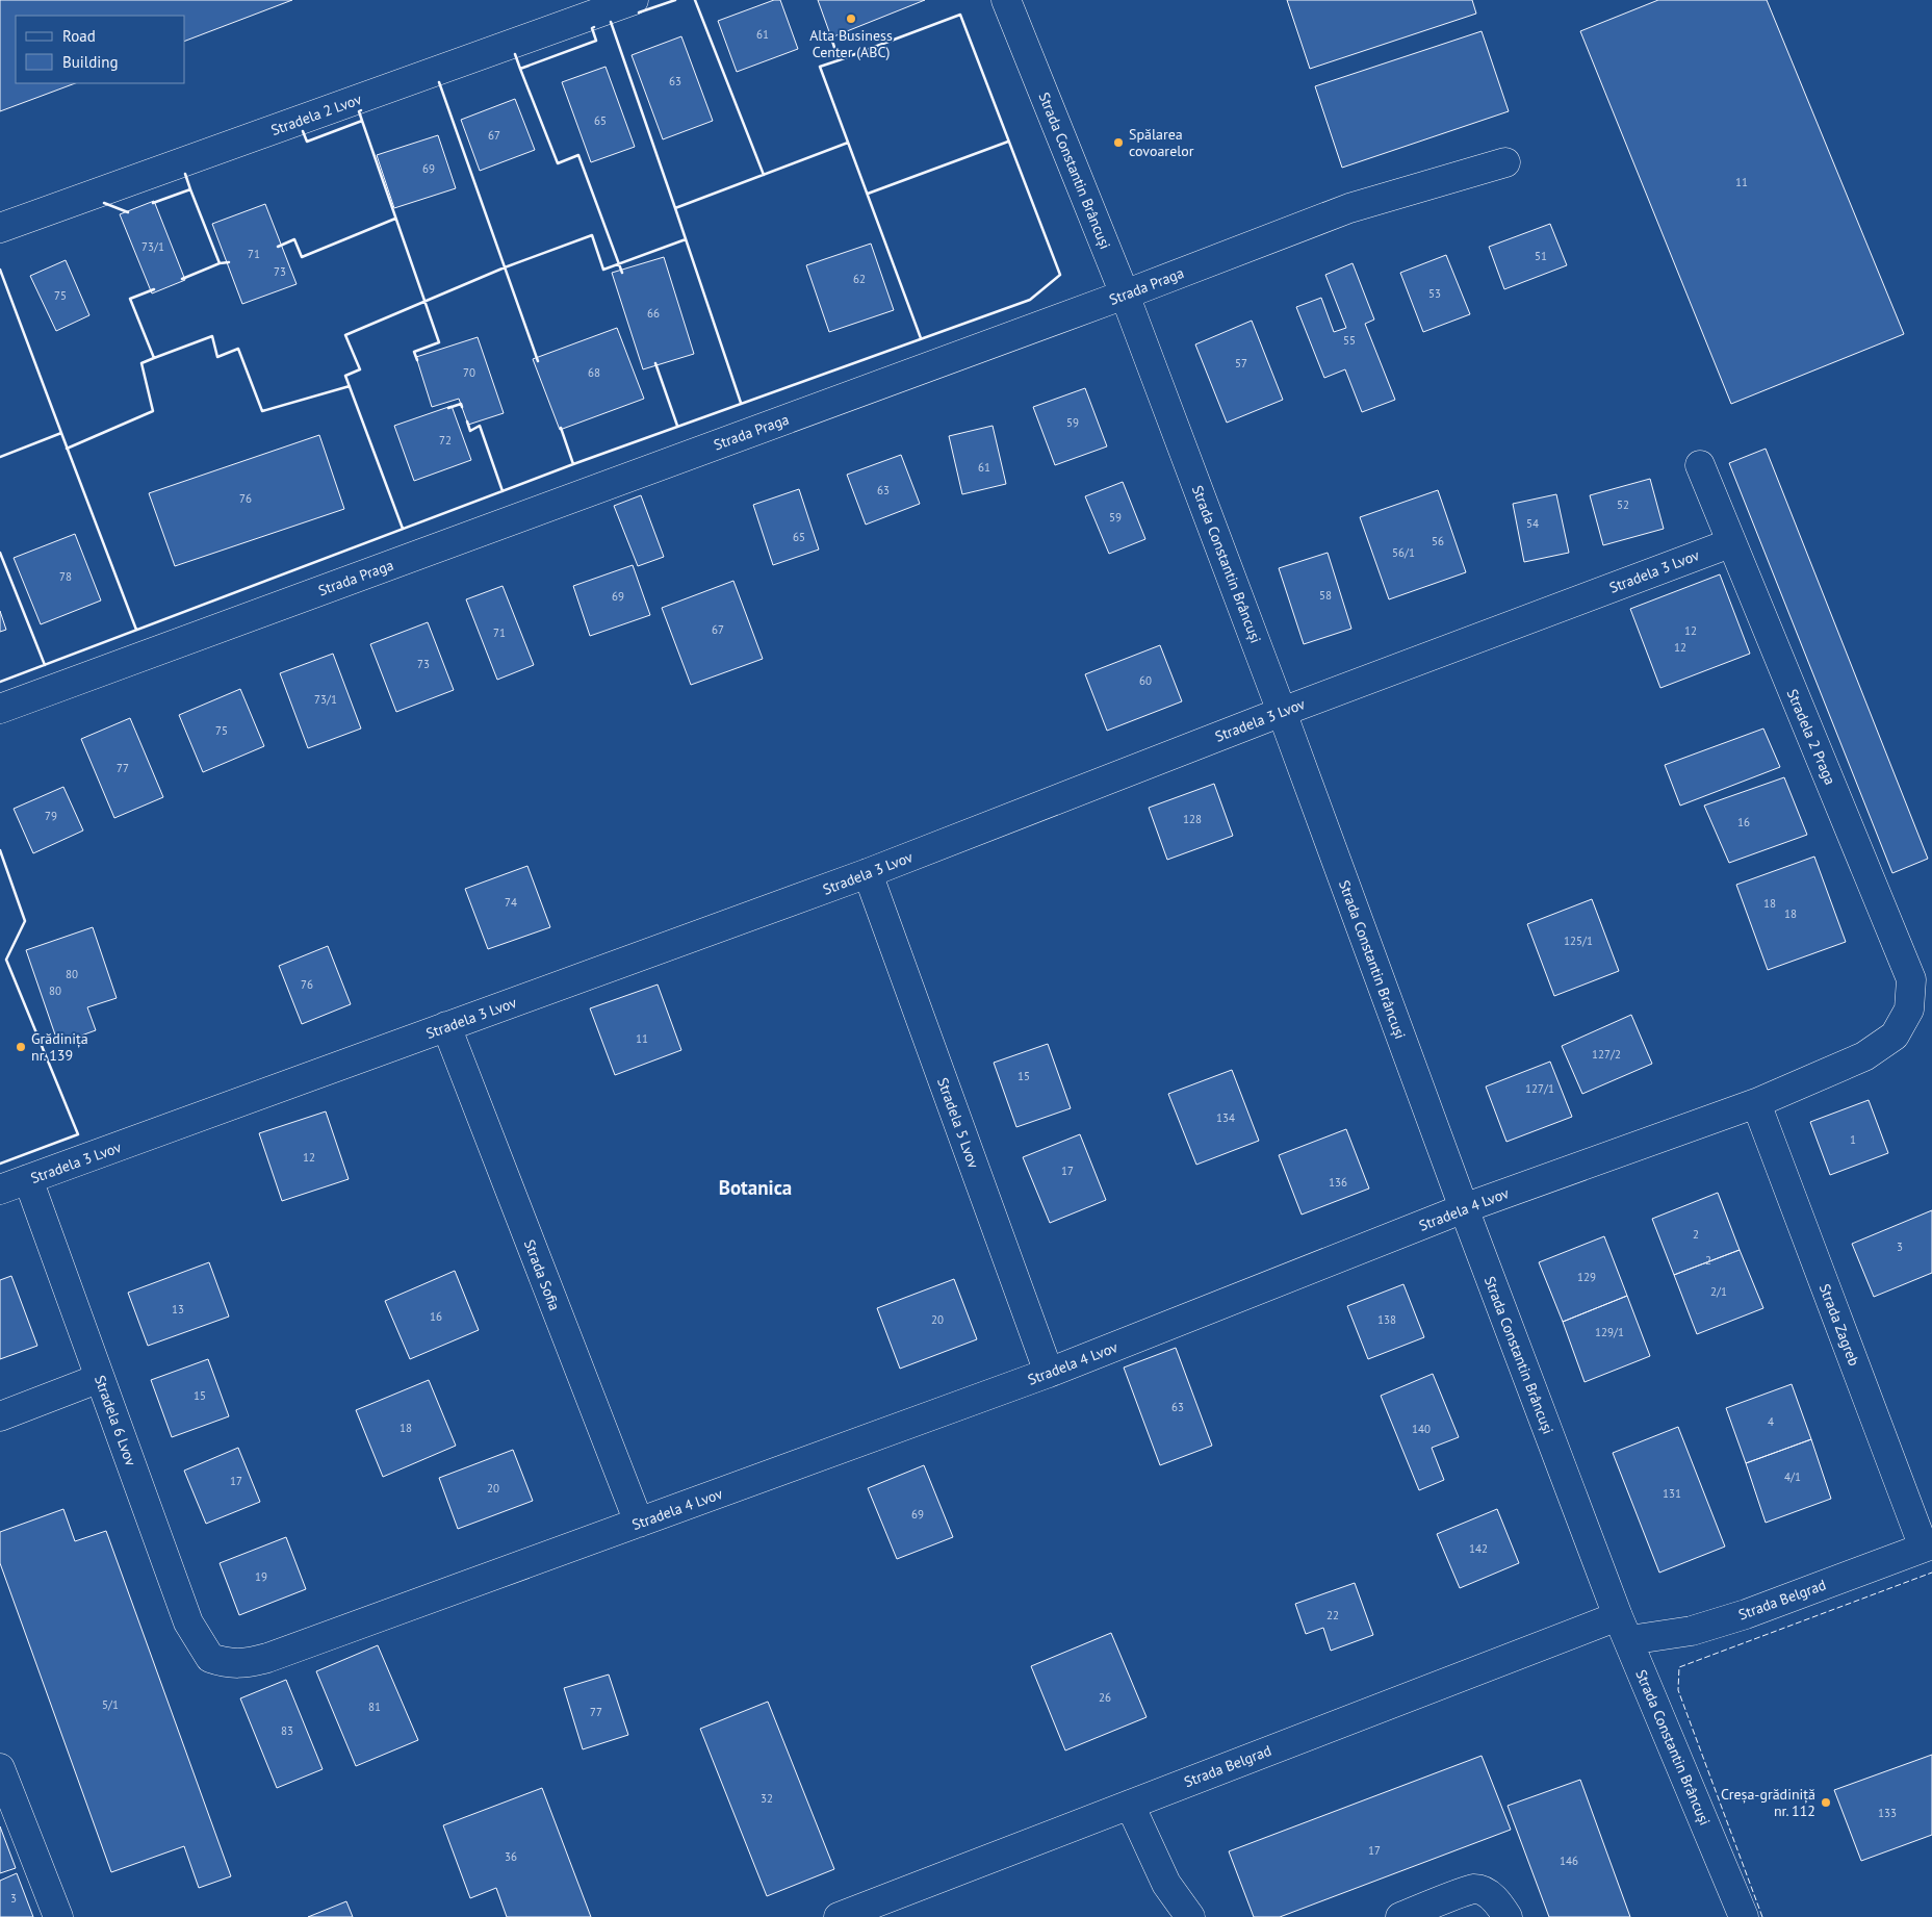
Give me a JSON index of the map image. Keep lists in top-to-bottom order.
{
  "streets": {
    "street": [
      "Stradela 2 Lvov",
      "Strada Constantin Brâncuși",
      "Strada Praga",
      "Stradela 3 Lvov",
      "Stradela 2 Praga",
      "Stradela 5 Lvov",
      "Stradela 4 Lvov",
      "Strada Sofia",
      "Strada Zagreb",
      "Stradela 6 Lvov",
      "Strada Belgrad"
    ]
  },
  "crossings": [
    ["Strada Constantin Brâncuși", "Strada Praga"],
    ["Strada Constantin Brâncuși", "Stradela 3 Lvov"],
    ["Strada Constantin Brâncuși", "Stradela 4 Lvov"],
    ["Strada Constantin Brâncuși", "Strada Belgrad"],
    ["Stradela 3 Lvov", "Stradela 2 Praga"],
    ["Stradela 3 Lvov", "Stradela 5 Lvov"],
    ["Stradela 3 Lvov", "Strada Sofia"],
    ["Stradela 3 Lvov", "Stradela 6 Lvov"],
    ["Stradela 2 Praga", "Stradela 4 Lvov"],
    ["Stradela 5 Lvov", "Stradela 4 Lvov"],
    ["Stradela 4 Lvov", "Strada Sofia"],
    ["Stradela 4 Lvov", "Strada Zagreb"],
    ["Stradela 4 Lvov", "Stradela 6 Lvov"],
    ["Strada Zagreb", "Strada Belgrad"]
  ],
  "districts": ["Botanica"],
  "places": [
    "Alta Business Center (ABC)",
    "Spălarea covoarelor",
    "Grădinița nr. 139",
    "Creșa-grădiniță nr. 112"
  ],
  "house_numbers": [
    "61",
    "63",
    "65",
    "67",
    "69",
    "11",
    "73/1",
    "71",
    "51",
    "73",
    "62",
    "53",
    "75",
    "66",
    "55",
    "57",
    "70",
    "68",
    "59",
    "72",
    "61",
    "63",
    "76",
    "52",
    "59",
    "54",
    "65",
    "56",
    "56/1",
    "78",
    "58",
    "69",
    "67",
    "12",
    "71",
    "12",
    "73",
    "60",
    "73/1",
    "75",
    "77",
    "79",
    "128",
    "16",
    "74",
    "18",
    "18",
    "125/1",
    "80",
    "76",
    "80",
    "11",
    "127/2",
    "15",
    "127/1",
    "134",
    "1",
    "12",
    "17",
    "136",
    "2",
    "3",
    "2",
    "129",
    "2/1",
    "13",
    "16",
    "20",
    "138",
    "129/1",
    "15",
    "63",
    "4",
    "18",
    "140",
    "4/1",
    "17",
    "20",
    "131",
    "69",
    "142",
    "19",
    "22",
    "26",
    "5/1",
    "81",
    "77",
    "83",
    "32",
    "133",
    "17",
    "36",
    "146",
    "3"
  ],
  "legend": ["Road", "Building"]
}
